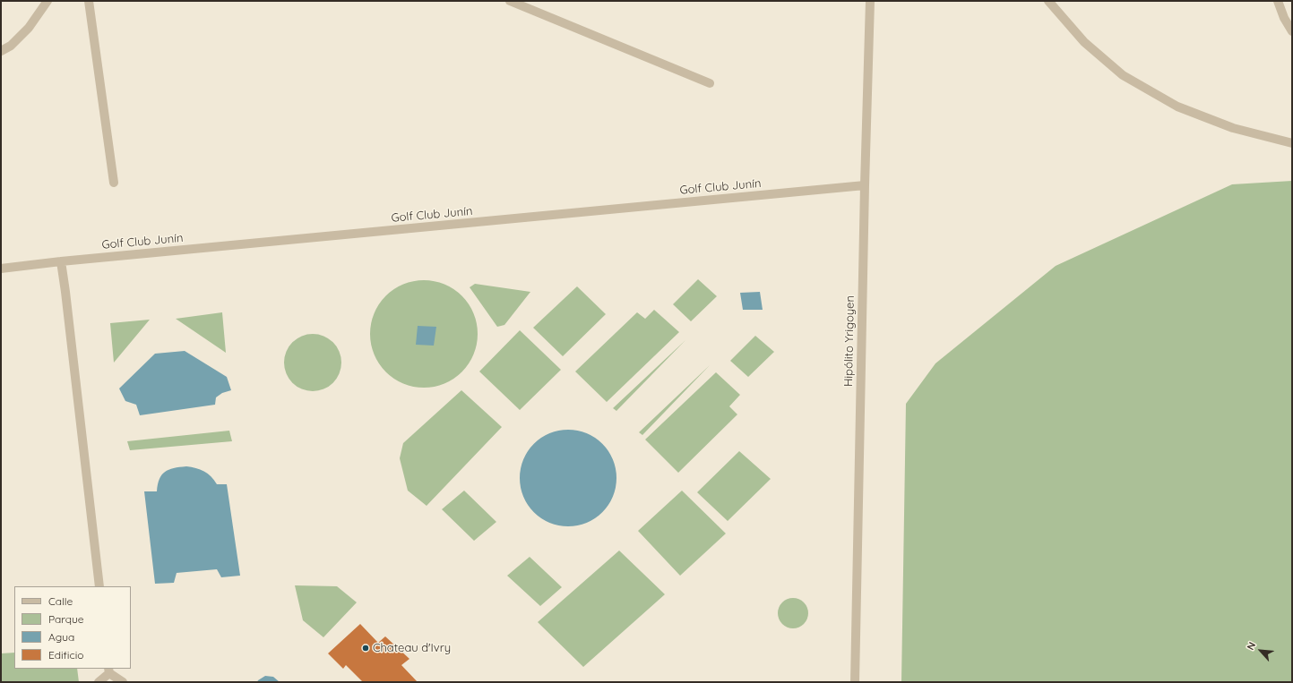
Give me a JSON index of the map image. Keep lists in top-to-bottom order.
{
  "streets": {
    "street": ["Golf Club Junín", "Hipólito Yrigoyen"]
  },
  "crossings": [
    ["Golf Club Junín", "Hipólito Yrigoyen"]
  ],
  "places": ["Chateau d'Ivry"],
  "legend": [
    "Calle",
    "Parque",
    "Agua",
    "Edificio"
  ],
  "north": "top left"
}
